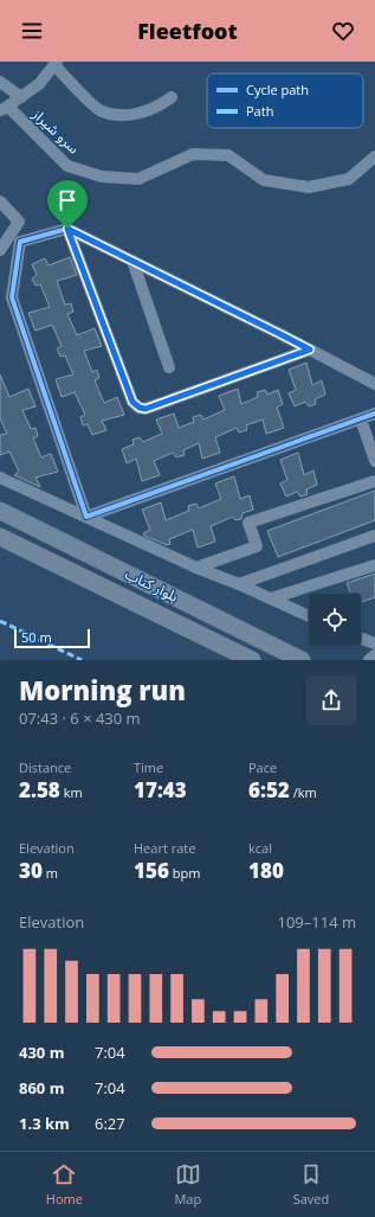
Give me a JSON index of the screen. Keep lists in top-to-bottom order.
{
  "streets": {
    "main road": ["بلوار کتاب"],
    "street": ["سرو شیراز"]
  },
  "legend": ["Cycle path", "Path"],
  "scale_bar": "50 m",
  "page": {
    "header": "Fleetfoot",
    "scale": "50 m",
    "heading": ["Morning run", "07:43 · 6 × 430 m"],
    "stats": [
      ["Distance", "2.58 km"],
      ["Time", "17:43"],
      ["Pace", "6:52 /km"],
      ["Elevation", "30 m"],
      ["Heart rate", "156 bpm"],
      ["kcal", "180"]
    ],
    "chart": ["Elevation", "109–114 m"],
    "list": [
      {
        "name": "430 m",
        "note": "7:04"
      },
      {
        "name": "860 m",
        "note": "7:04"
      },
      {
        "name": "1.3 km",
        "note": "6:27"
      }
    ],
    "tabs": ["Home", "Map", "Saved"]
  }
}
